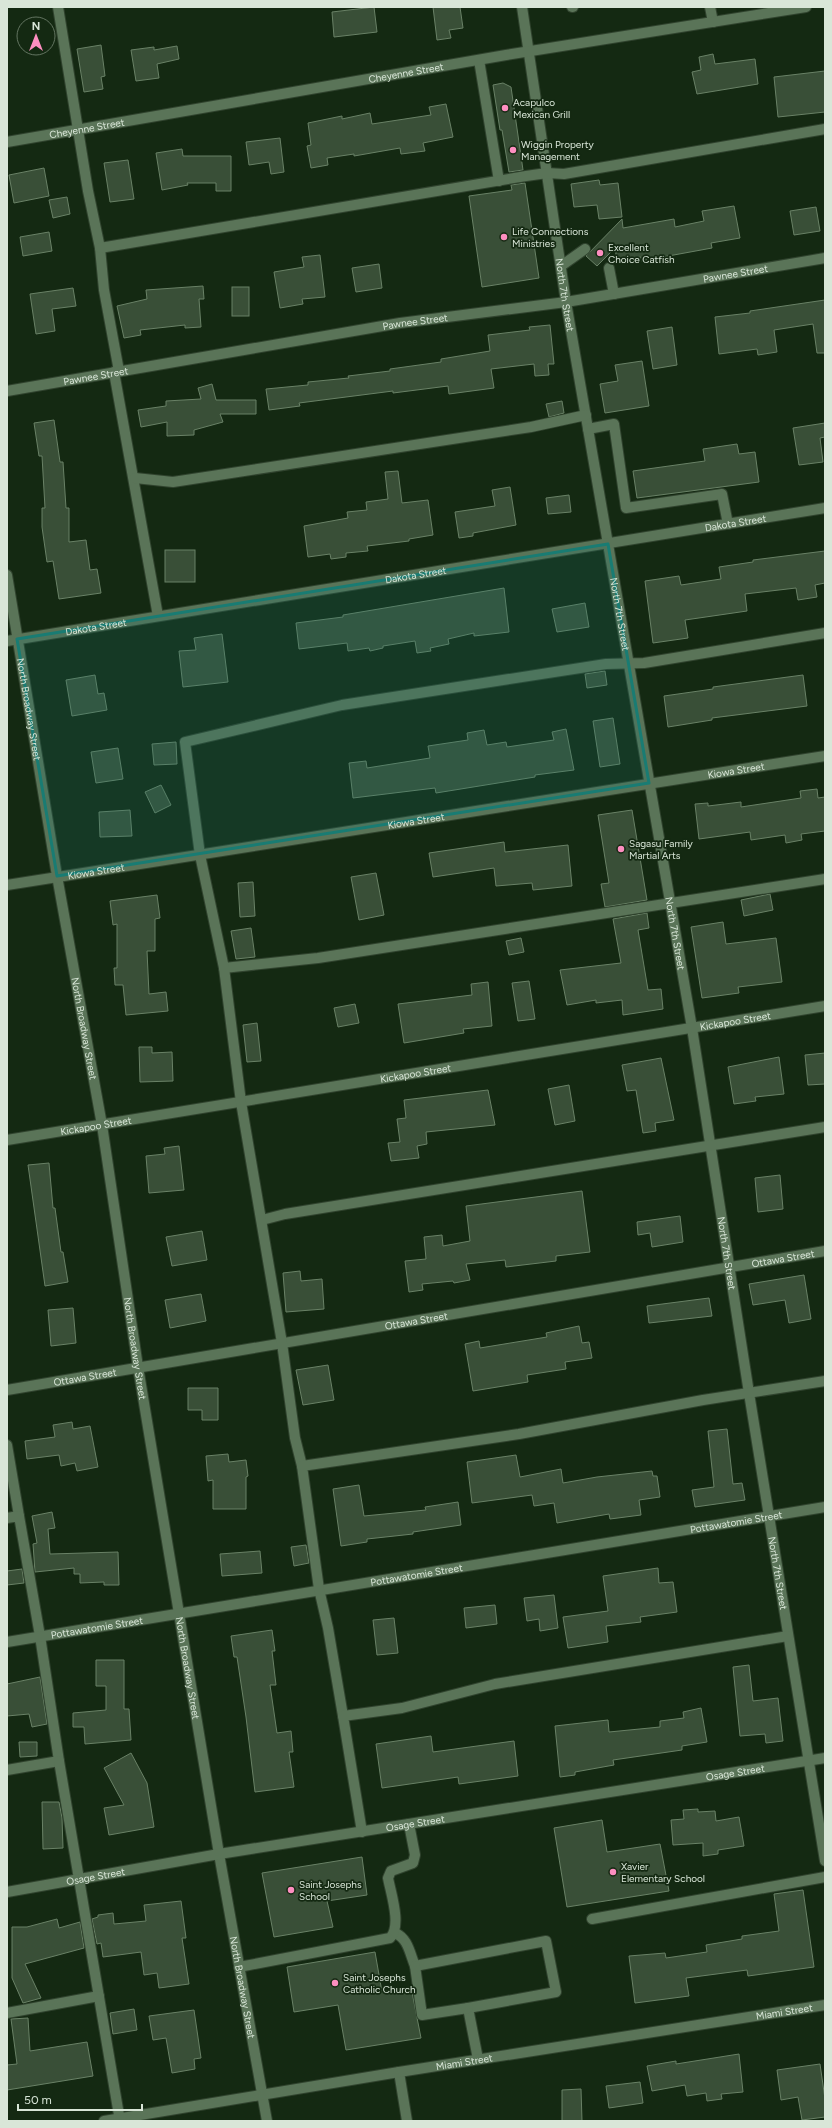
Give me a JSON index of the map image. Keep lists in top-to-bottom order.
{
  "streets": {
    "street": [
      "Cheyenne Street",
      "Pawnee Street",
      "North 7th Street",
      "Dakota Street",
      "North Broadway Street",
      "Kiowa Street",
      "Kickapoo Street",
      "Ottawa Street",
      "Pottawatomie Street",
      "Osage Street",
      "Miami Street"
    ]
  },
  "crossings": [
    ["Cheyenne Street", "North 7th Street"],
    ["Pawnee Street", "North 7th Street"],
    ["North 7th Street", "Dakota Street"],
    ["North 7th Street", "Kiowa Street"],
    ["North 7th Street", "Kickapoo Street"],
    ["North 7th Street", "Ottawa Street"],
    ["North 7th Street", "Pottawatomie Street"],
    ["North 7th Street", "Osage Street"],
    ["Dakota Street", "North Broadway Street"],
    ["North Broadway Street", "Kiowa Street"],
    ["North Broadway Street", "Kickapoo Street"],
    ["North Broadway Street", "Ottawa Street"],
    ["North Broadway Street", "Pottawatomie Street"],
    ["North Broadway Street", "Osage Street"],
    ["North Broadway Street", "Miami Street"]
  ],
  "places": [
    "Acapulco Mexican Grill",
    "Wiggin Property Management",
    "Life Connections Ministries",
    "Excellent Choice Catfish",
    "Sagasu Family Martial Arts",
    "Xavier Elementary School",
    "Saint Josephs School",
    "Saint Josephs Catholic Church"
  ],
  "scale_bar": "50 m",
  "north": "top"
}
